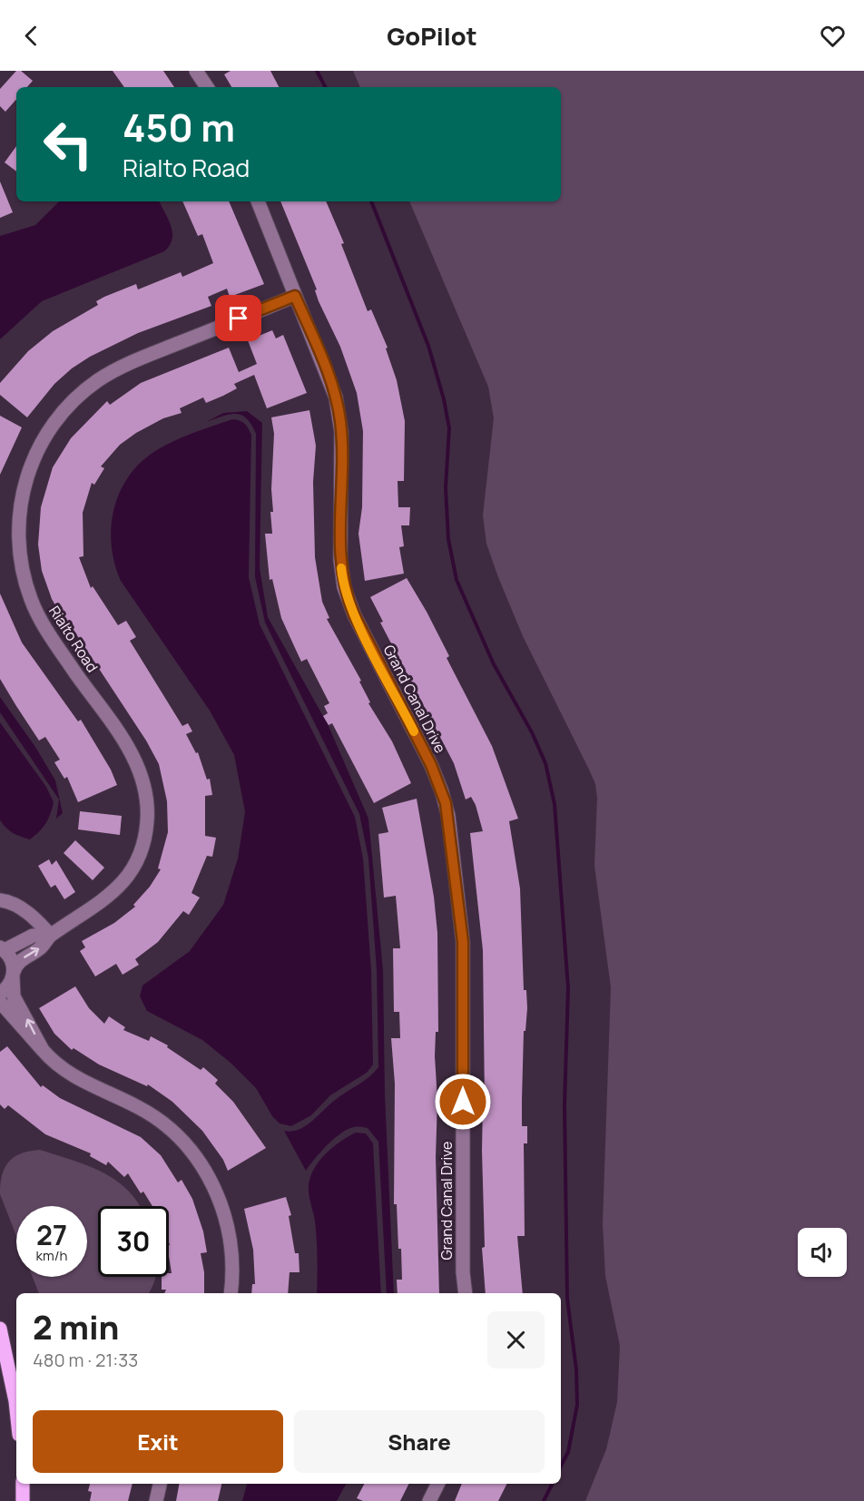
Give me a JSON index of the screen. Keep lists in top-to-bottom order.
{
  "streets": {
    "street": ["Rialto Road", "Grand Canal Drive"]
  },
  "crossings": [
    ["Rialto Road", "Grand Canal Drive"]
  ],
  "page": {
    "header": "GoPilot",
    "turn": ["450 m", "Rialto Road"],
    "speed": "27 km/h",
    "limit": "30",
    "heading": ["2 min", "480 m · 21:33"],
    "buttons": ["Exit", "Share"]
  }
}
